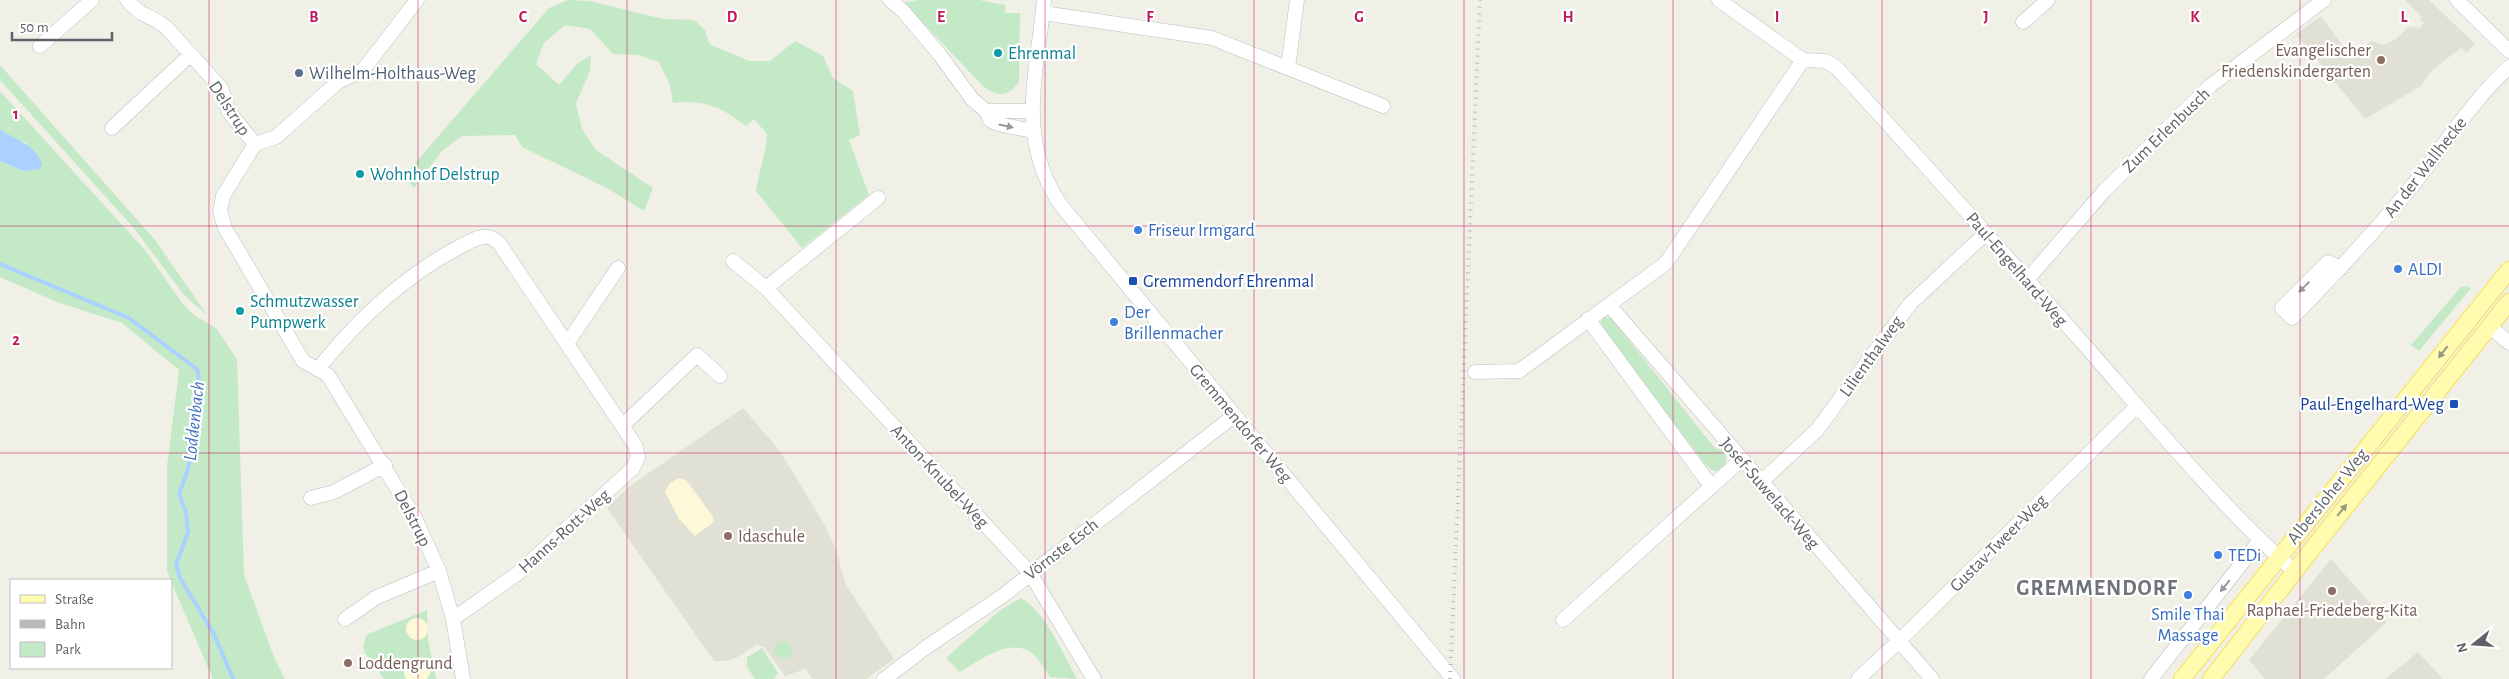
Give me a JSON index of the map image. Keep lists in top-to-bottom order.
{
  "streets": {
    "main road": ["Albersloher Weg"],
    "street": [
      "Delstrup",
      "Zum Erlenbusch",
      "An der Wallhecke",
      "Paul-Engelhard-Weg",
      "Lilienthalweg",
      "Gremmendorfer Weg",
      "Anton-Knubel-Weg",
      "Josef-Suwelack-Weg",
      "Hanns-Rott-Weg",
      "Gustav-Tweer-Weg",
      "Vörnste Esch"
    ]
  },
  "crossings": [
    ["Delstrup", "Hanns-Rott-Weg"],
    ["Zum Erlenbusch", "Paul-Engelhard-Weg"],
    ["Paul-Engelhard-Weg", "Lilienthalweg"],
    ["Paul-Engelhard-Weg", "Albersloher Weg"],
    ["Paul-Engelhard-Weg", "Gustav-Tweer-Weg"],
    ["Lilienthalweg", "Josef-Suwelack-Weg"],
    ["Gremmendorfer Weg", "Vörnste Esch"],
    ["Anton-Knubel-Weg", "Vörnste Esch"],
    ["Josef-Suwelack-Weg", "Gustav-Tweer-Weg"]
  ],
  "districts": ["GREMMENDORF"],
  "water": ["Loddenbach"],
  "places": {
    "other": [
      "Ehrenmal",
      "Evangelischer Friedenskindergarten",
      "Wilhelm-Holthaus-Weg",
      "Wohnhof Delstrup",
      "Friseur Irmgard",
      "ALDI",
      "Schmutzwasser Pumpwerk",
      "Der Brillenmacher",
      "Idaschule",
      "TEDi",
      "Raphael-Friedeberg-Kita",
      "Smile Thai Massage",
      "Loddengrund"
    ],
    "transit": ["Gremmendorf Ehrenmal", "Paul-Engelhard-Weg"]
  },
  "legend": ["Straße", "Bahn", "Park"],
  "scale_bar": "50 m",
  "north": "left",
  "grid": {
    "columns": [
      "B",
      "C",
      "D",
      "E",
      "F",
      "G",
      "H",
      "I",
      "J",
      "K",
      "L"
    ],
    "rows": ["1", "2"]
  }
}
